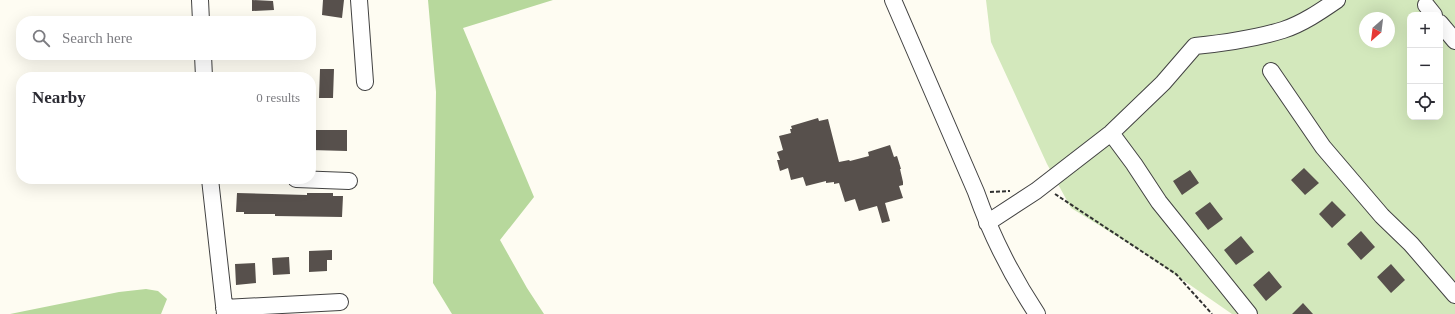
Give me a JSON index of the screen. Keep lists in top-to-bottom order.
{
  "north": "bottom left",
  "page": {
    "map_buttons": ["+", "−"],
    "search": "Search here",
    "heading": ["Nearby", "0 results"]
  }
}
